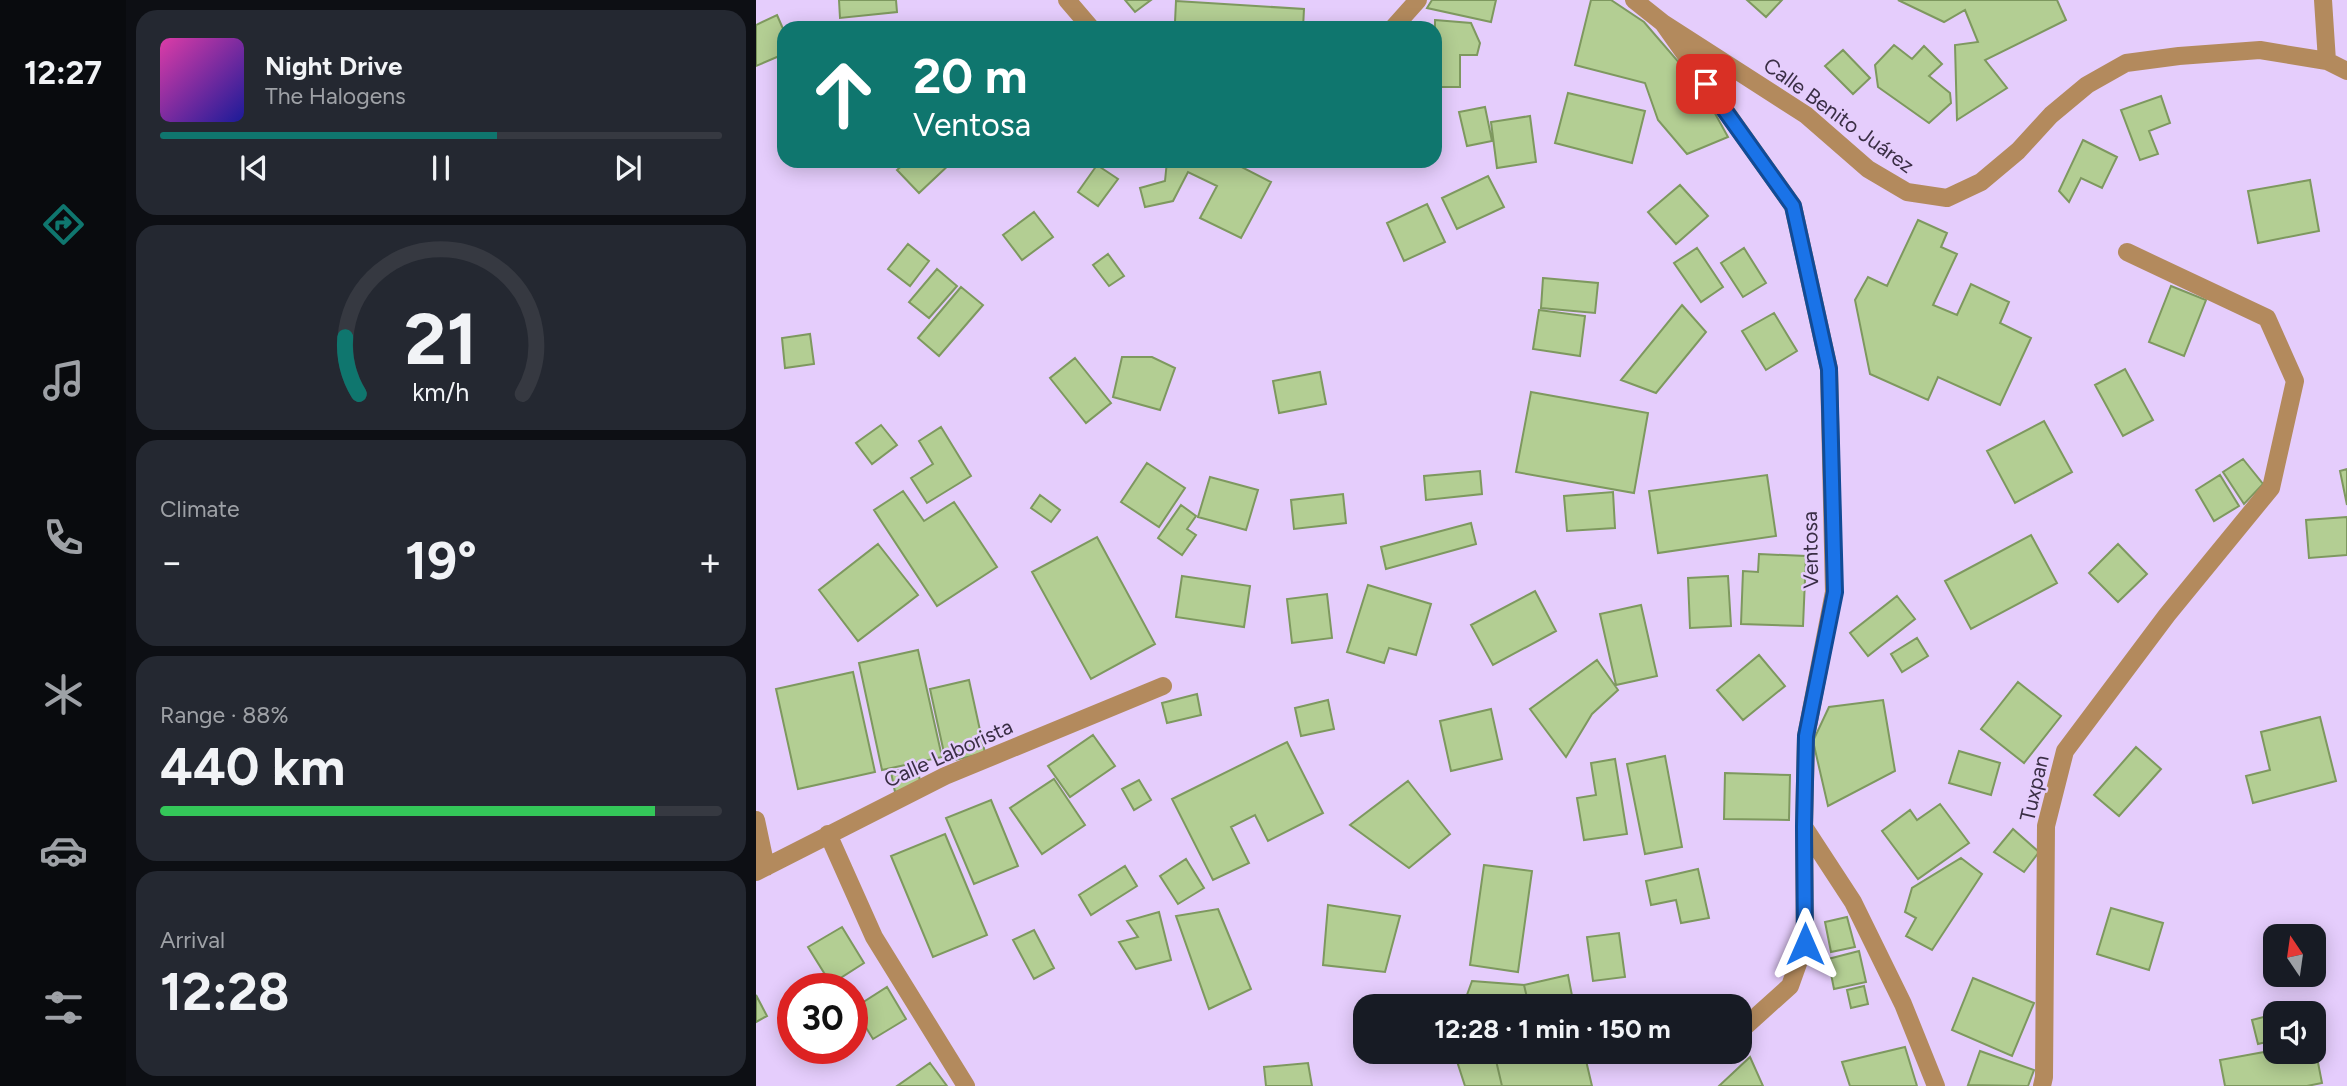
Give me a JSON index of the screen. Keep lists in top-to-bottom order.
{
  "streets": {
    "street": [
      "Calle Benito Juárez",
      "Ventosa",
      "Calle Laborista",
      "Tuxpan"
    ]
  },
  "crossings": [
    ["Calle Benito Juárez", "Ventosa"]
  ],
  "north": "top",
  "page": {
    "tabs": "12:27",
    "turn": ["20 m", "Ventosa"],
    "song": ["Night Drive", "The Halogens"],
    "tile": [
      "Climate",
      ["Range · 88%", "440 km"],
      ["Arrival", "12:28"]
    ],
    "heat": ["−", "19°", "+"],
    "limit": "30",
    "trip": "12:28 · 1 min · 150 m",
    "gauge": ["21", "km/h"]
  }
}
